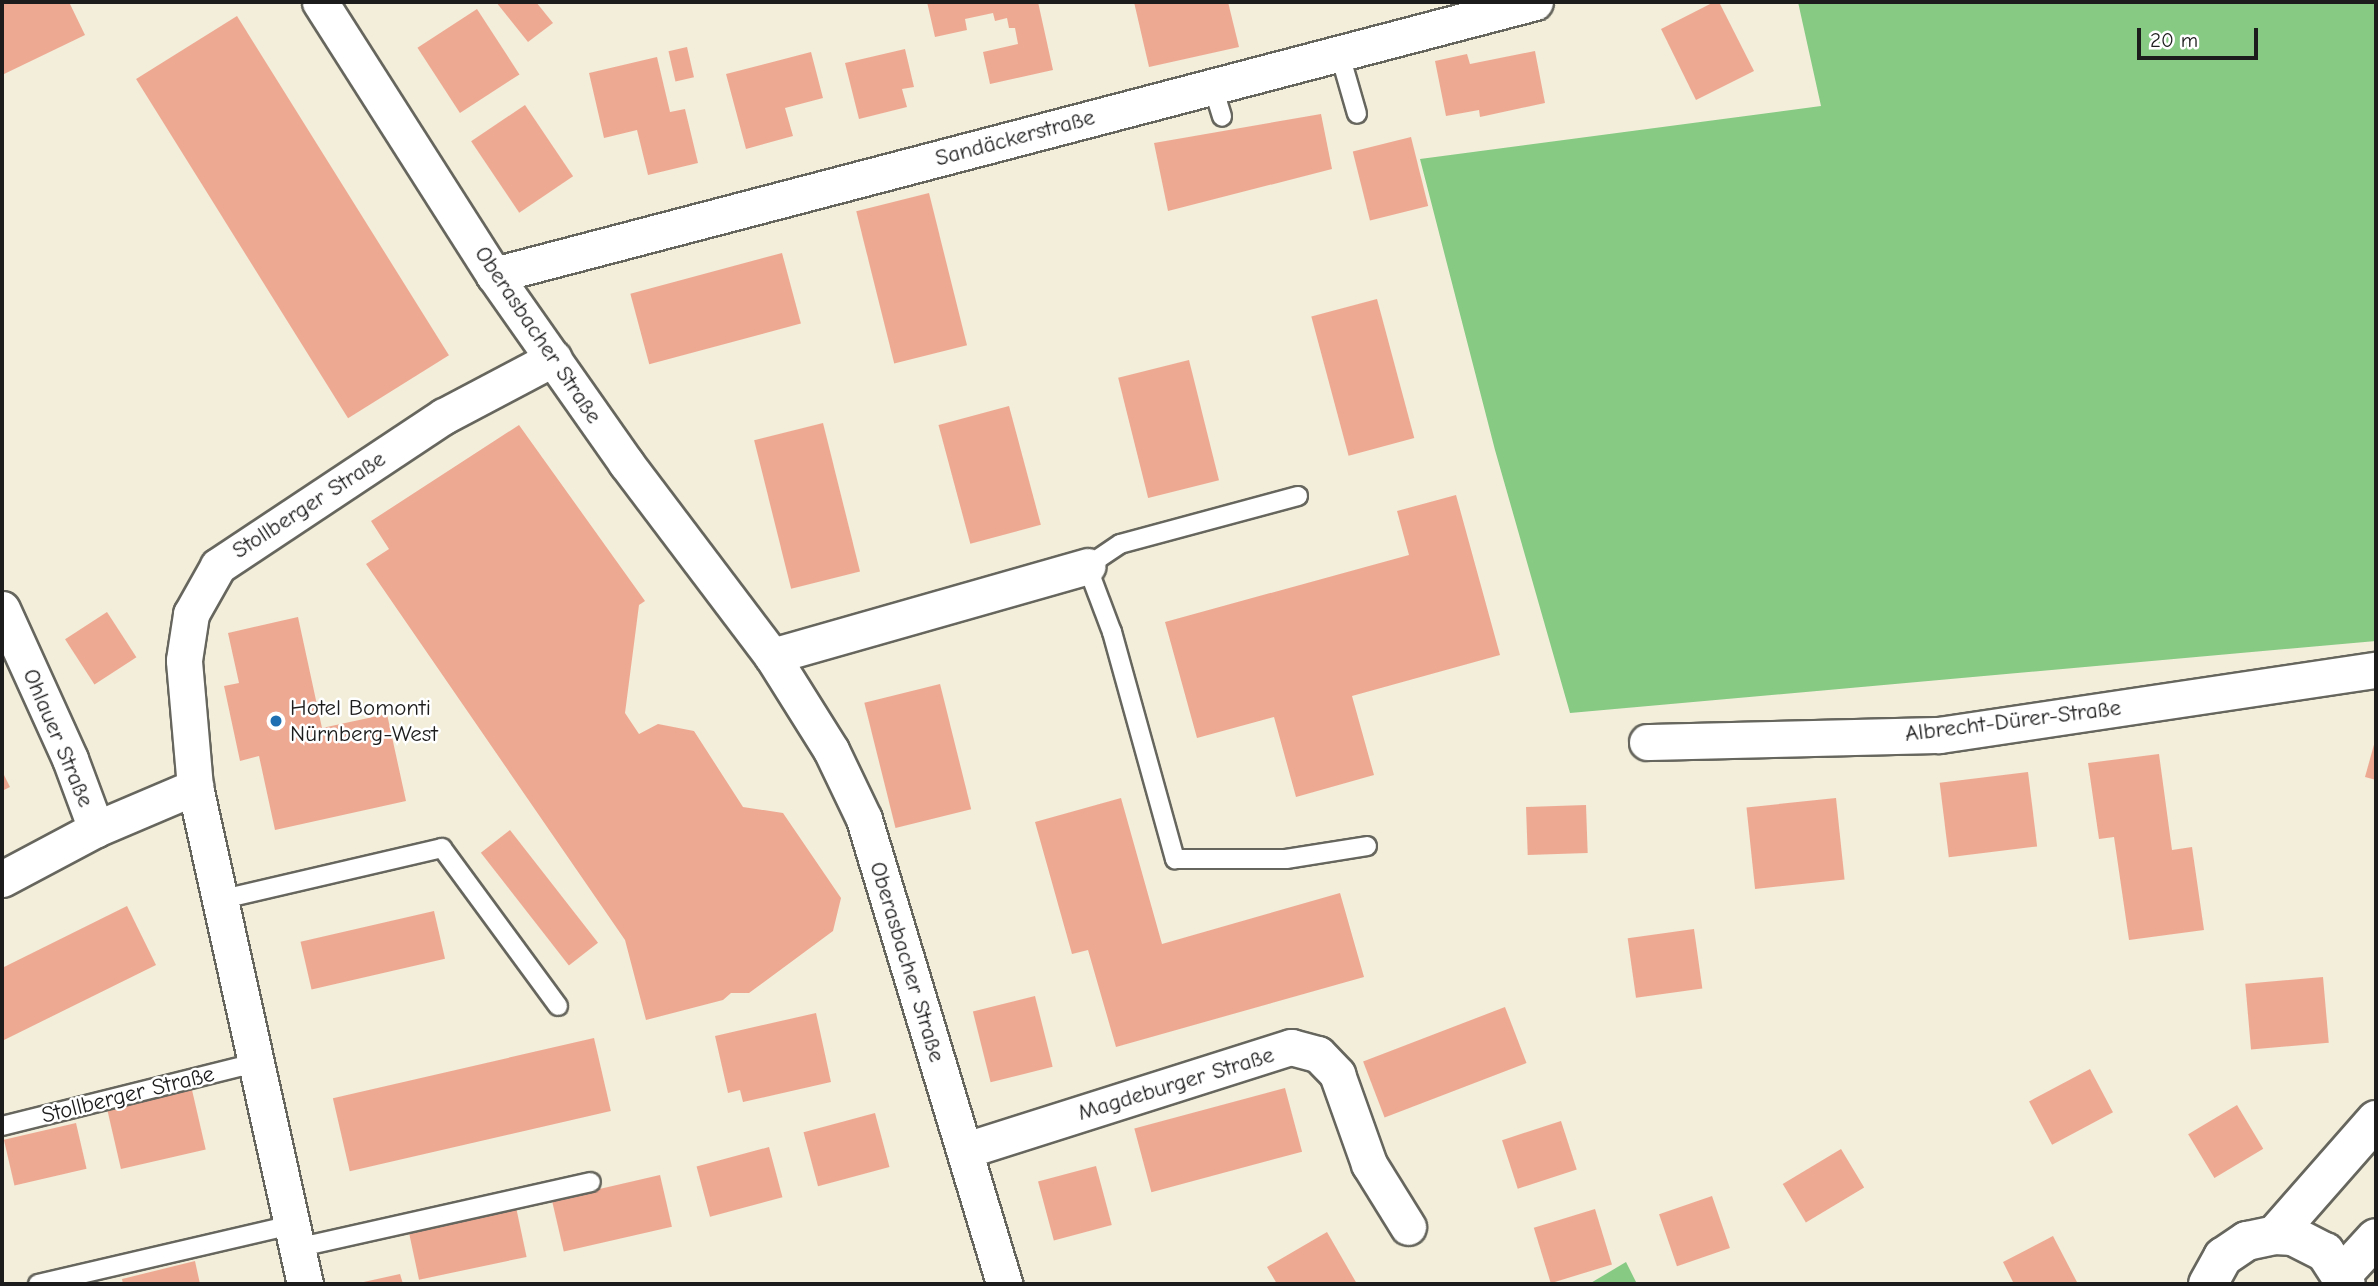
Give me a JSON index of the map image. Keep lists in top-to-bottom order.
{
  "streets": {
    "street": [
      "Sandäckerstraße",
      "Oberasbacher Straße",
      "Stollberger Straße",
      "Albrecht-Dürer-Straße",
      "Ohlauer Straße",
      "Magdeburger Straße"
    ]
  },
  "crossings": [
    ["Sandäckerstraße", "Oberasbacher Straße"],
    ["Oberasbacher Straße", "Stollberger Straße"],
    ["Oberasbacher Straße", "Magdeburger Straße"],
    ["Stollberger Straße", "Ohlauer Straße"]
  ],
  "places": ["Hotel Bomonti Nürnberg-West"],
  "scale_bar": "20 m"
}
